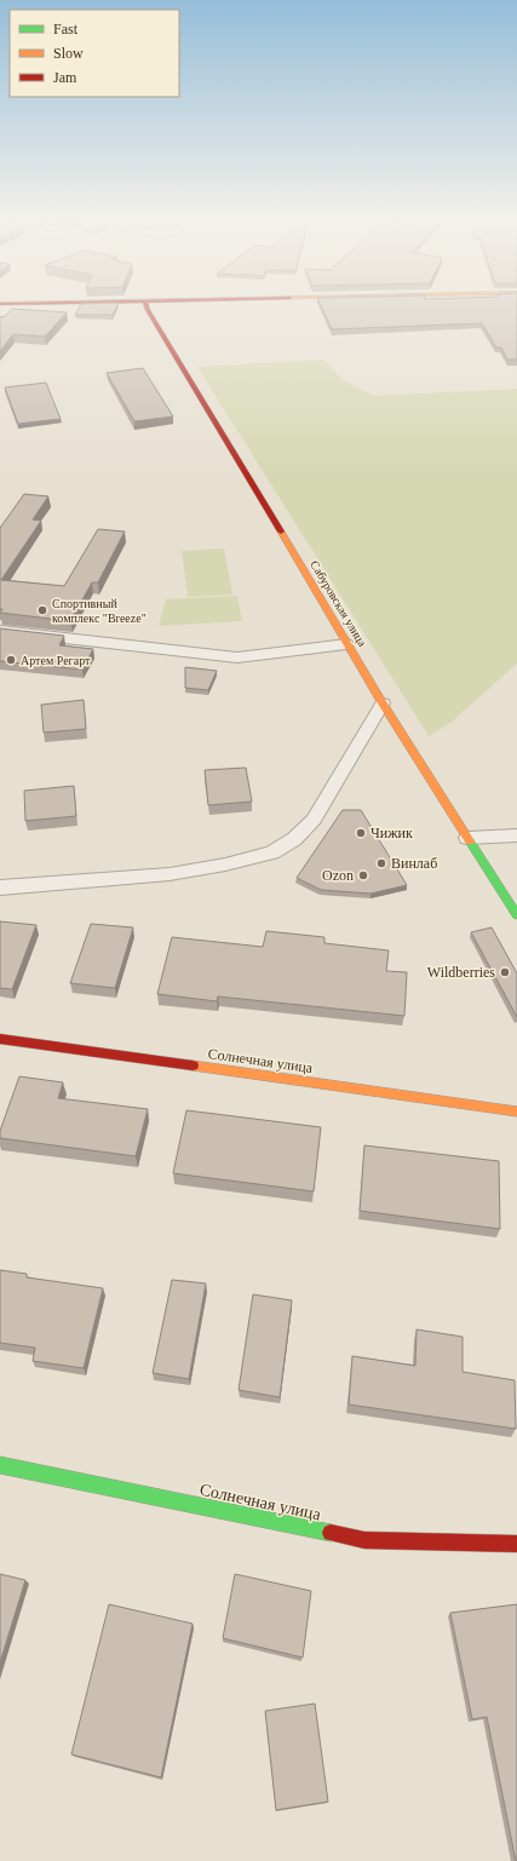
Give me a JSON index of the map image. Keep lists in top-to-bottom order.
{
  "streets": {
    "street": ["Сабуровская улица", "Солнечная улица"]
  },
  "places": [
    "Спортивный комплекс \"Breeze\"",
    "Артем Регарт",
    "Чижик",
    "Винлаб",
    "Ozon",
    "Wildberries"
  ],
  "legend": ["Fast", "Slow", "Jam"]
}
